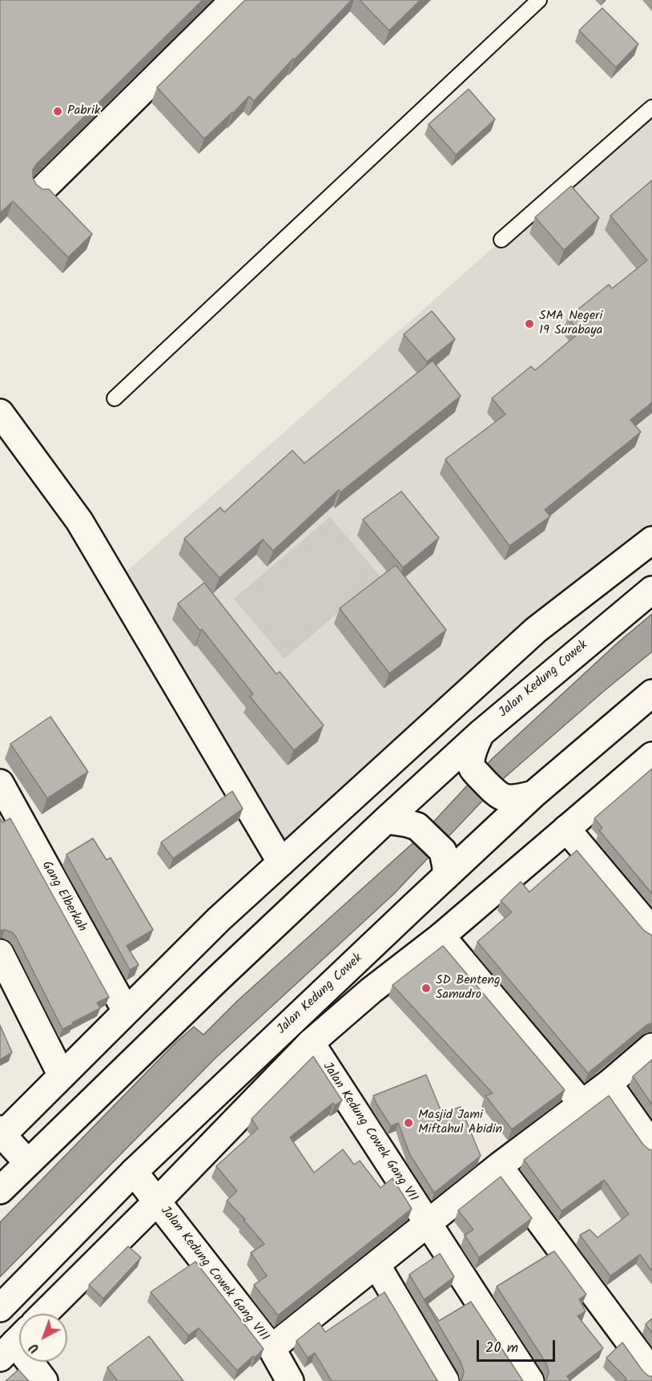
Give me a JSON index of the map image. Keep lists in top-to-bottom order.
{
  "streets": {
    "main road": [
      "Jalan Kedung Cowek",
      "Gang Elberkah",
      "Jalan Kedung Cowek Gang VII",
      "Jalan Kedung Cowek Gang VIII"
    ]
  },
  "crossings": [
    ["Jalan Kedung Cowek", "Jalan Kedung Cowek Gang VIII"]
  ],
  "places": [
    "Pabrik",
    "SMA Negeri 19 Surabaya",
    "SD Benteng Samudro",
    "Masjid Jami Miftahul Abidin"
  ],
  "scale_bar": "20 m",
  "north": "bottom left"
}
